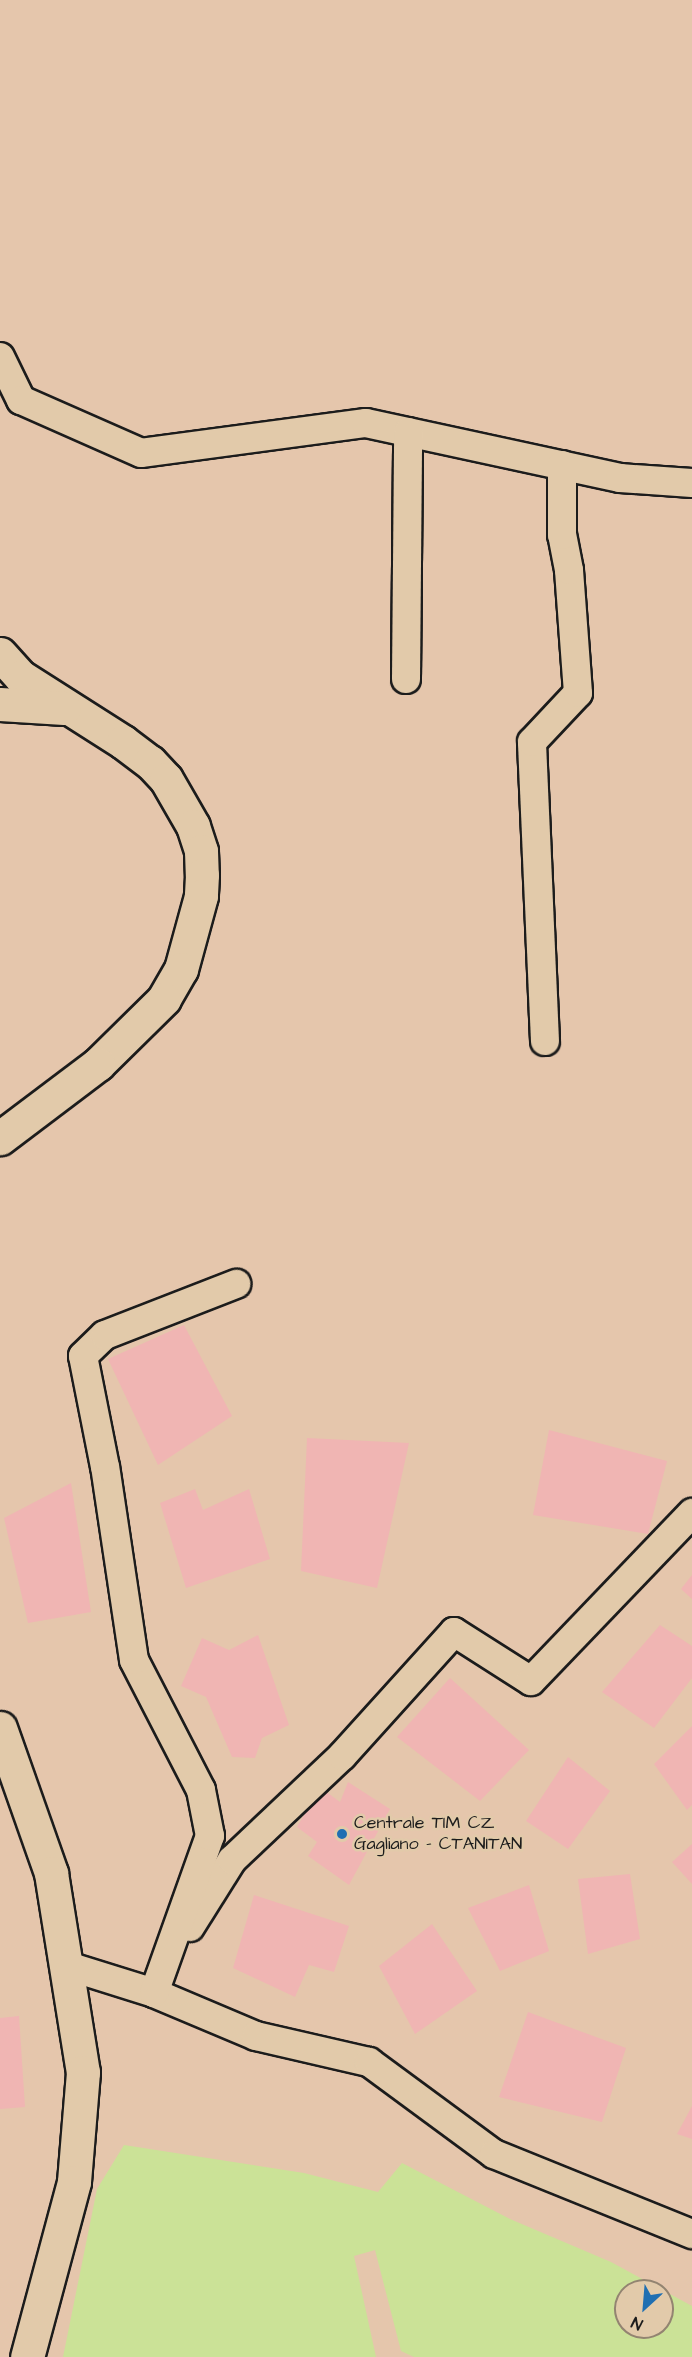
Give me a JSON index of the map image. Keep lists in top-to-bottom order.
{
  "places": ["Centrale TIM CZ Gagliano - CTANITAN"],
  "north": "bottom left"
}
